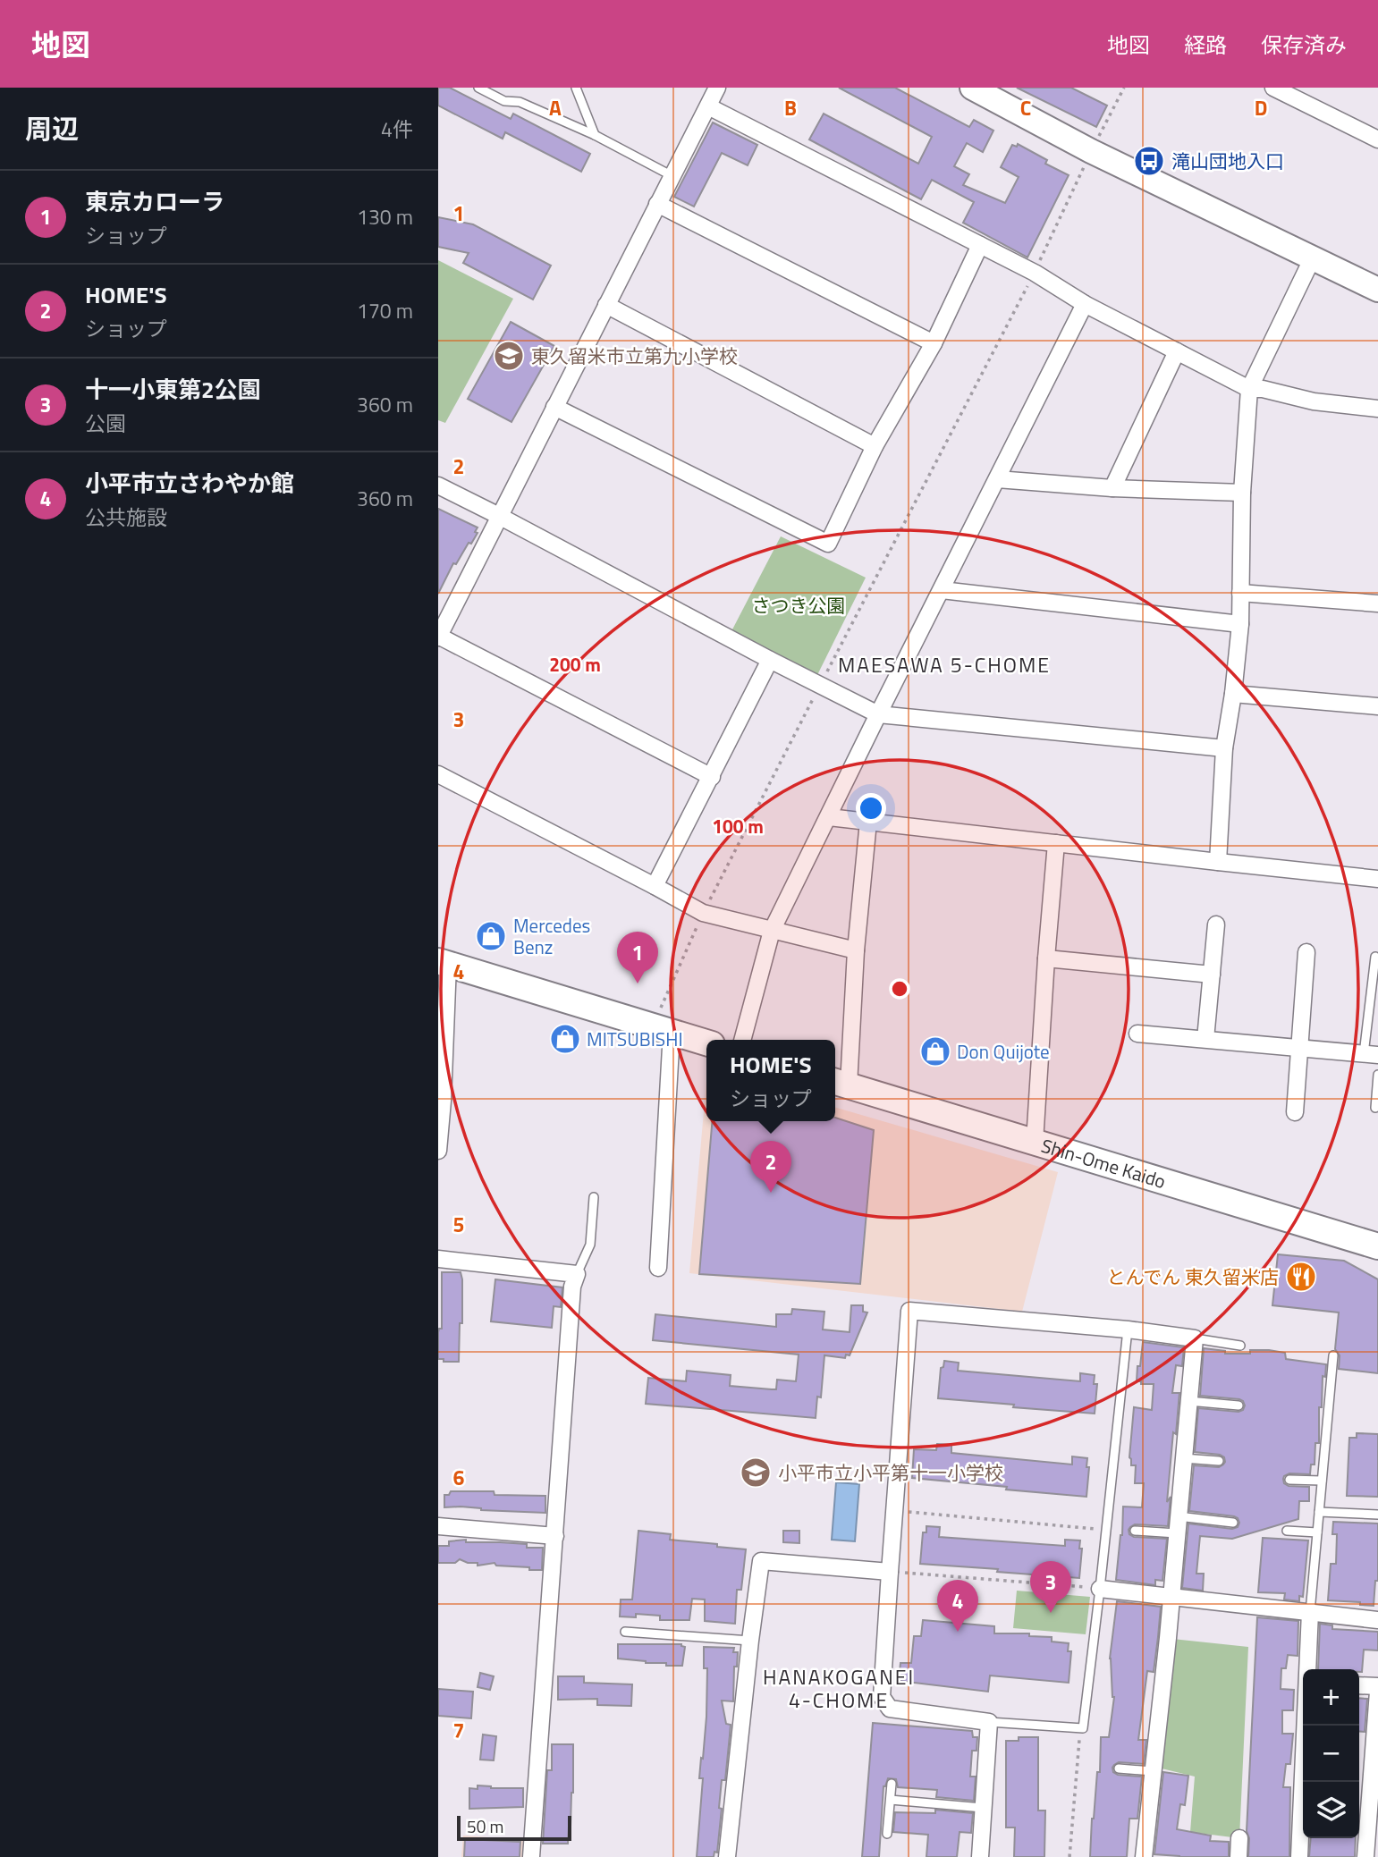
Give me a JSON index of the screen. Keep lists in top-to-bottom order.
{
  "streets": {
    "main road": ["Shin-Ome Kaido"]
  },
  "districts": ["MAESAWA 5-CHOME", "HANAKOGANEI 4-CHOME"],
  "parks": ["さつき公園"],
  "places": {
    "bus stop": ["滝山団地入口"],
    "school or university": ["東久留米市立第九小学校", "小平市立小平第十一小学校"],
    "shop": ["Mercedes Benz", "MITSUBISHI", "Don Quijote"],
    "restaurant": ["とんでん 東久留米店"]
  },
  "scale_bar": "50 m",
  "page": {
    "header": "地図",
    "nav": ["地図", "経路", "保存済み"],
    "heading": ["周辺", "4件"],
    "list": [
      {
        "mark": "1",
        "name": "東京カローラ",
        "note": "ショップ",
        "value": "130 m"
      },
      {
        "mark": "2",
        "name": "HOME'S",
        "note": "ショップ",
        "value": "170 m"
      },
      {
        "mark": "3",
        "name": "十一小東第2公園",
        "note": "公園",
        "value": "360 m"
      },
      {
        "mark": "4",
        "name": "小平市立さわやか館",
        "note": "公共施設",
        "value": "360 m"
      }
    ],
    "pins": [
      "1",
      "2",
      "3",
      "4"
    ],
    "popup": ["HOME'S", "ショップ"],
    "map_buttons": ["+", "−"],
    "scale": "50 m"
  },
  "grid": {
    "columns": [
      "A",
      "B",
      "C",
      "D"
    ],
    "rows": [
      "1",
      "2",
      "3",
      "4",
      "5",
      "6",
      "7"
    ]
  },
  "rings": ["200 m", "100 m"]
}
